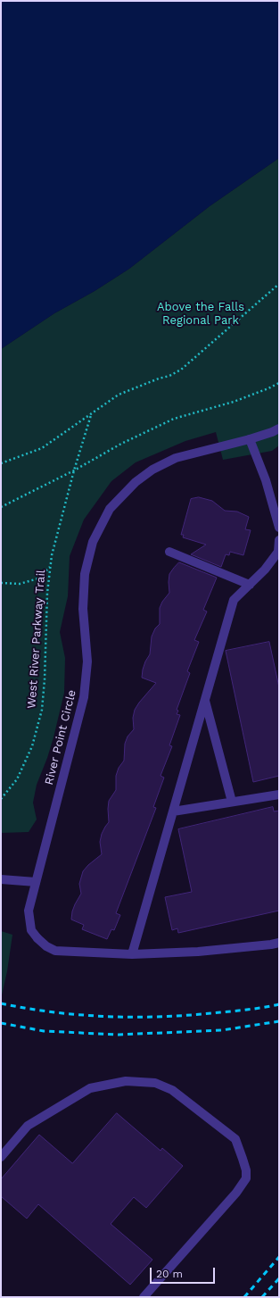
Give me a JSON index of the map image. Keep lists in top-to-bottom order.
{
  "streets": {
    "street": ["River Point Circle"],
    "path": ["West River Parkway Trail"]
  },
  "parks": ["Above the Falls Regional Park"],
  "scale_bar": "20 m"
}
